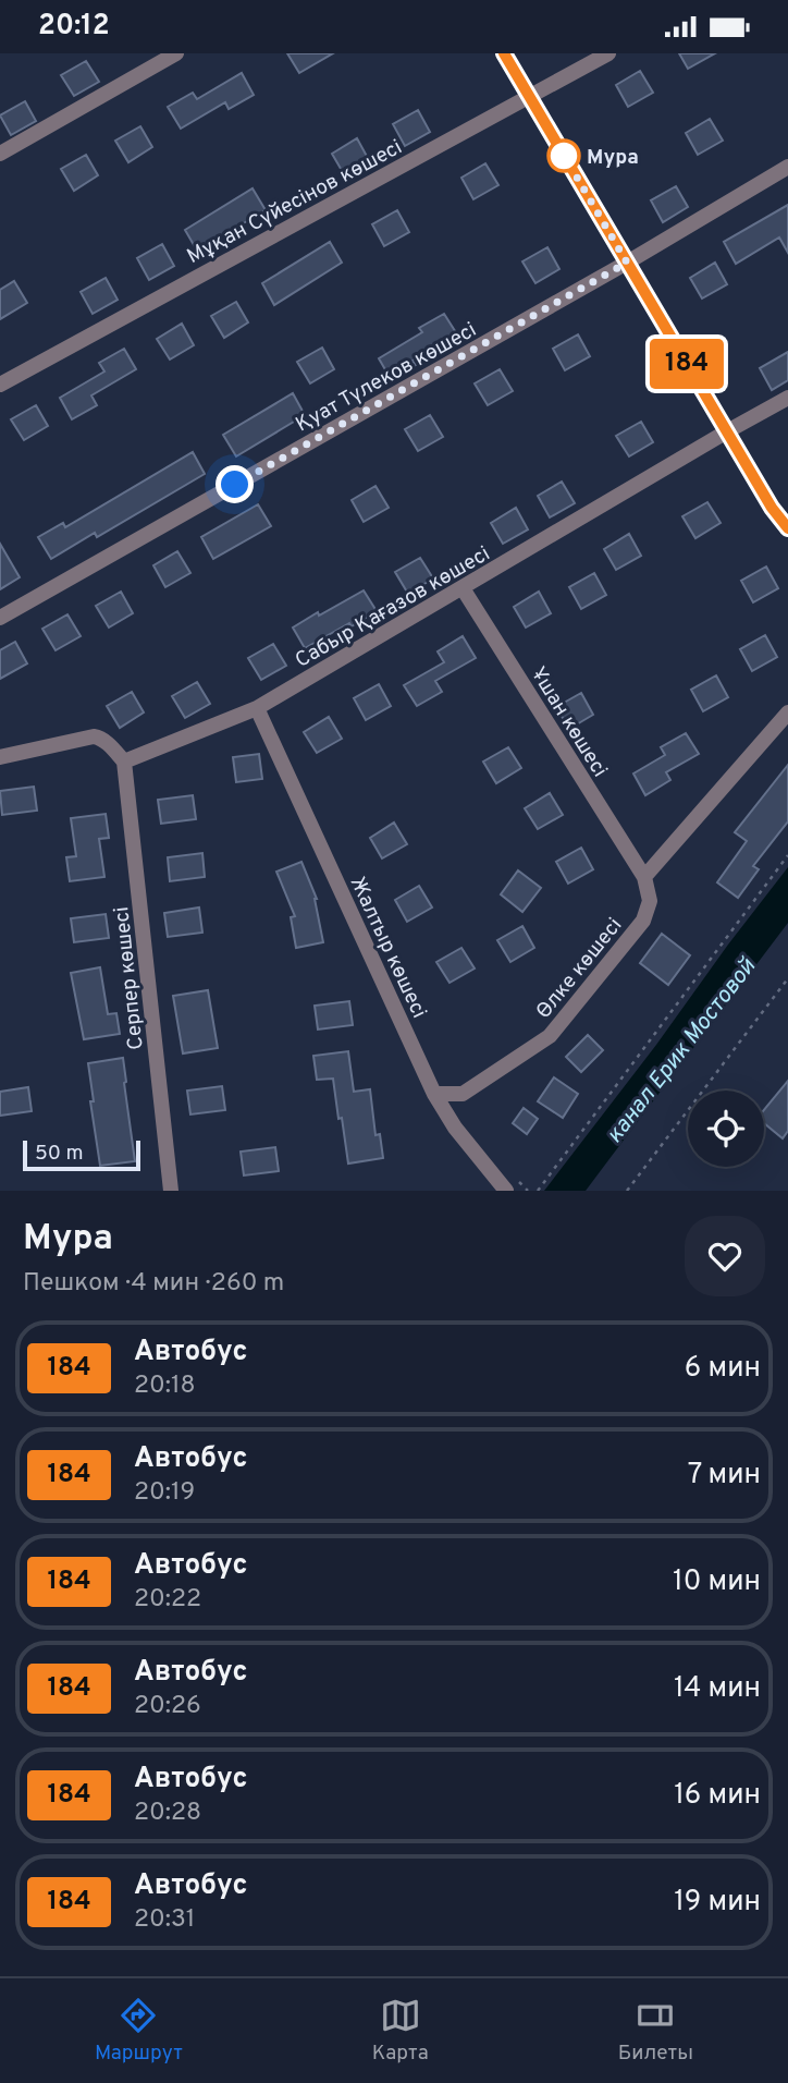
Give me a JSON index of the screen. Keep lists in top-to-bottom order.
{
  "streets": {
    "street": [
      "Мұқан Сүйесінов көшесі",
      "Қуат Түлеков көшесі",
      "Сабыр Қағазов көшесі",
      "Ұшан көшесі",
      "Жалтыр көшесі",
      "Өлке көшесі",
      "Серпер көшесі"
    ]
  },
  "crossings": [
    ["Сабыр Қағазов көшесі", "Ұшан көшесі"],
    ["Сабыр Қағазов көшесі", "Жалтыр көшесі"],
    ["Сабыр Қағазов көшесі", "Серпер көшесі"],
    ["Ұшан көшесі", "Өлке көшесі"],
    ["Жалтыр көшесі", "Өлке көшесі"]
  ],
  "water": ["канал Ерик Мостовой"],
  "places": ["Мура"],
  "lines": ["bus line 184"],
  "scale_bar": "50 m",
  "page": {
    "status": "20:12",
    "on_map": "184",
    "scale": "50 m",
    "heading": ["Мура", "Пешком · 4 мин · 260 m"],
    "list": [
      {
        "mark": "184",
        "name": "Автобус",
        "note": "20:18",
        "value": "6 мин"
      },
      {
        "mark": "184",
        "name": "Автобус",
        "note": "20:19",
        "value": "7 мин"
      },
      {
        "mark": "184",
        "name": "Автобус",
        "note": "20:22",
        "value": "10 мин"
      },
      {
        "mark": "184",
        "name": "Автобус",
        "note": "20:26",
        "value": "14 мин"
      },
      {
        "mark": "184",
        "name": "Автобус",
        "note": "20:28",
        "value": "16 мин"
      },
      {
        "mark": "184",
        "name": "Автобус",
        "note": "20:31",
        "value": "19 мин"
      }
    ],
    "tabs": ["Маршрут", "Карта", "Билеты"]
  }
}
